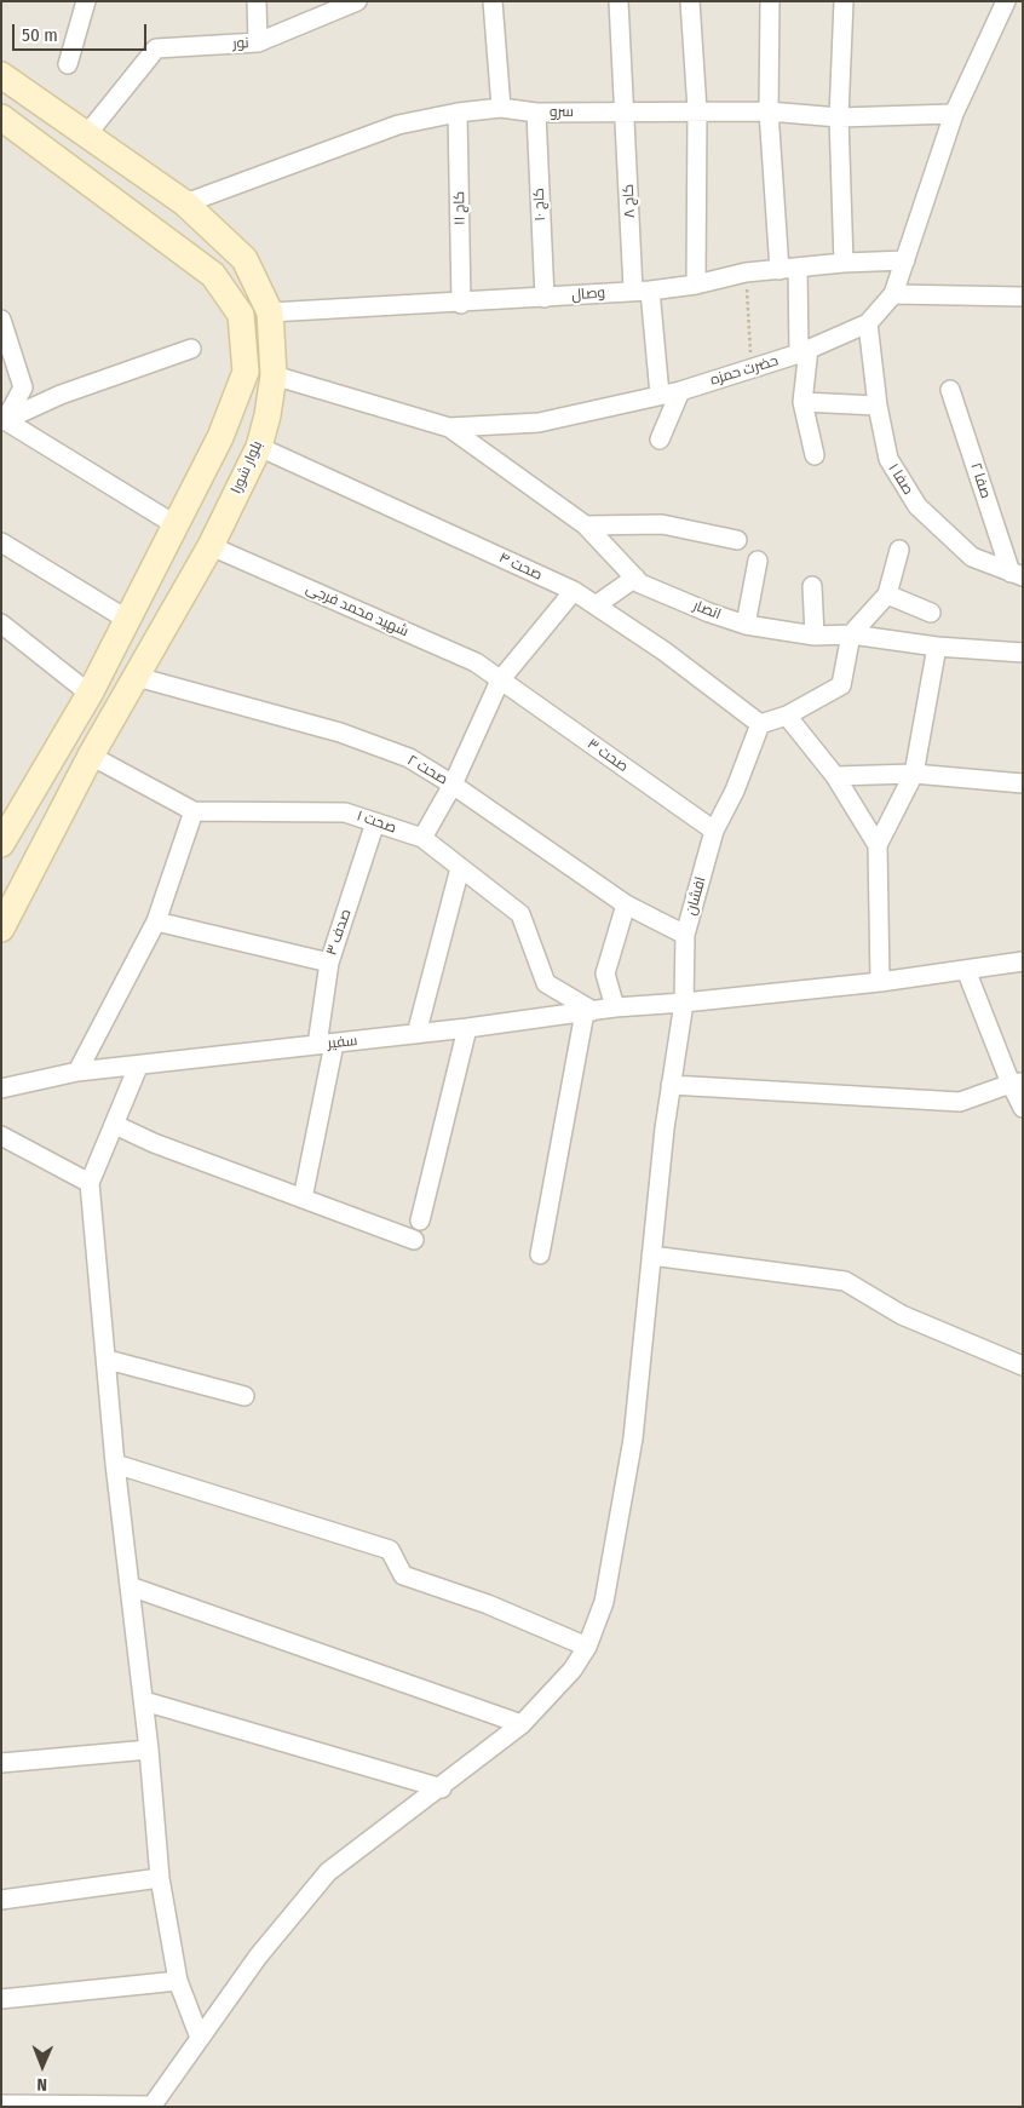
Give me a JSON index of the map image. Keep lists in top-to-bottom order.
{
  "streets": {
    "main road": ["بلوار شورا"],
    "street": [
      "نور",
      "سرو",
      "کاج ۸",
      "کاج ۱۰",
      "کاج ۱۱",
      "وصال",
      "حضرت حمزه",
      "صفا ۱",
      "صفا ۲",
      "صحت ۴",
      "شهید محمد فرجی",
      "انصار",
      "صحت ۳",
      "صحت ۲",
      "صحت ۱",
      "افشان",
      "صدف ۳",
      "سفیر"
    ]
  },
  "crossings": [
    ["نور", "بلوار شورا"],
    ["سرو", "کاج ۸"],
    ["سرو", "کاج ۱۰"],
    ["سرو", "کاج ۱۱"],
    ["سرو", "حضرت حمزه"],
    ["سرو", "بلوار شورا"],
    ["کاج ۸", "وصال"],
    ["کاج ۸", "حضرت حمزه"],
    ["کاج ۱۰", "وصال"],
    ["کاج ۱۱", "وصال"],
    ["وصال", "حضرت حمزه"],
    ["وصال", "بلوار شورا"],
    ["حضرت حمزه", "بلوار شورا"],
    ["حضرت حمزه", "صفا ۱"],
    ["حضرت حمزه", "انصار"],
    ["بلوار شورا", "صحت ۴"],
    ["بلوار شورا", "شهید محمد فرجی"],
    ["بلوار شورا", "صحت ۲"],
    ["بلوار شورا", "صحت ۱"],
    ["صفا ۱", "صفا ۲"],
    ["صحت ۴", "افشان"],
    ["شهید محمد فرجی", "صحت ۳"],
    ["صحت ۳", "افشان"],
    ["صحت ۲", "افشان"],
    ["صحت ۱", "صدف ۳"],
    ["صحت ۱", "سفیر"],
    ["افشان", "سفیر"],
    ["صدف ۳", "سفیر"]
  ],
  "scale_bar": "50 m",
  "north": "bottom"
}
